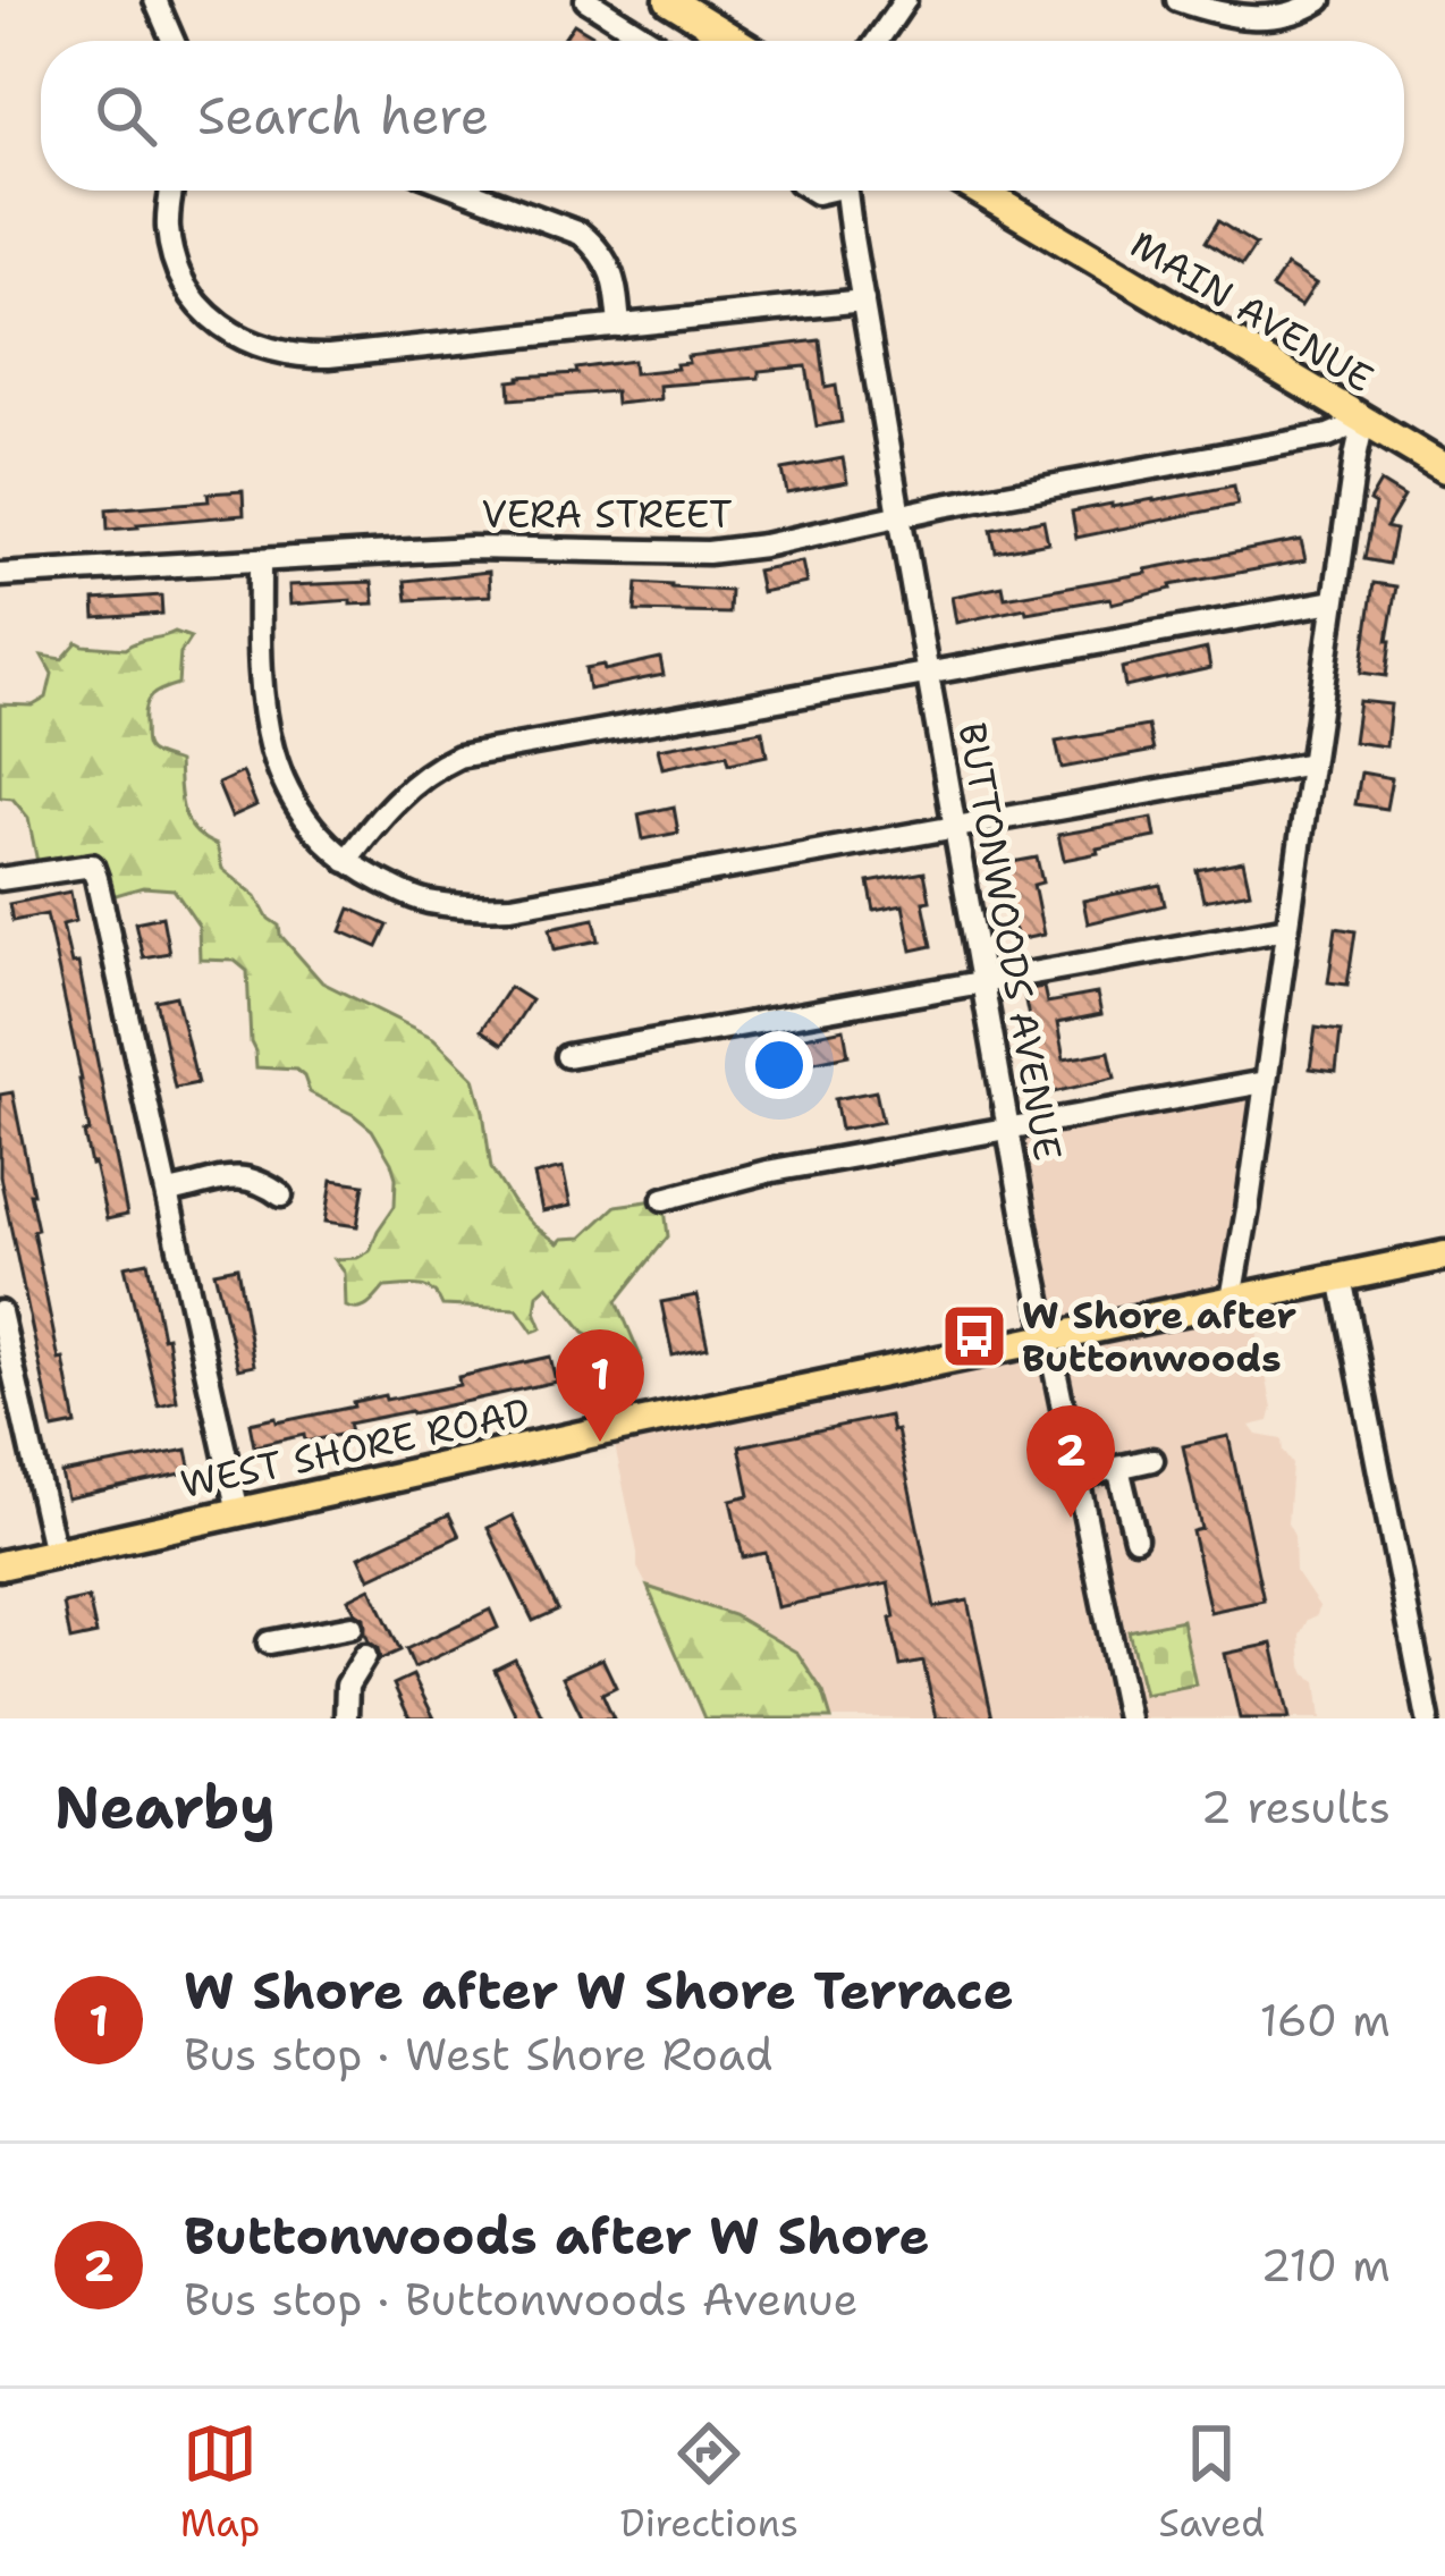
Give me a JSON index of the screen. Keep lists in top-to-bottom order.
{
  "streets": {
    "main road": ["MAIN AVENUE", "WEST SHORE ROAD"],
    "street": ["VERA STREET", "BUTTONWOODS AVENUE"]
  },
  "crossings": [
    ["MAIN AVENUE", "VERA STREET"],
    ["VERA STREET", "BUTTONWOODS AVENUE"],
    ["BUTTONWOODS AVENUE", "WEST SHORE ROAD"]
  ],
  "places": {
    "bus stop": ["W Shore after Buttonwoods"]
  },
  "page": {
    "search": "Search here",
    "pins": ["1", "2"],
    "heading": ["Nearby", "2 results"],
    "list": [
      {
        "mark": "1",
        "name": "W Shore after W Shore Terrace",
        "note": "Bus stop · West Shore Road",
        "value": "160 m"
      },
      {
        "mark": "2",
        "name": "Buttonwoods after W Shore",
        "note": "Bus stop · Buttonwoods Avenue",
        "value": "210 m"
      }
    ],
    "nav": ["Map", "Directions", "Saved"]
  }
}
